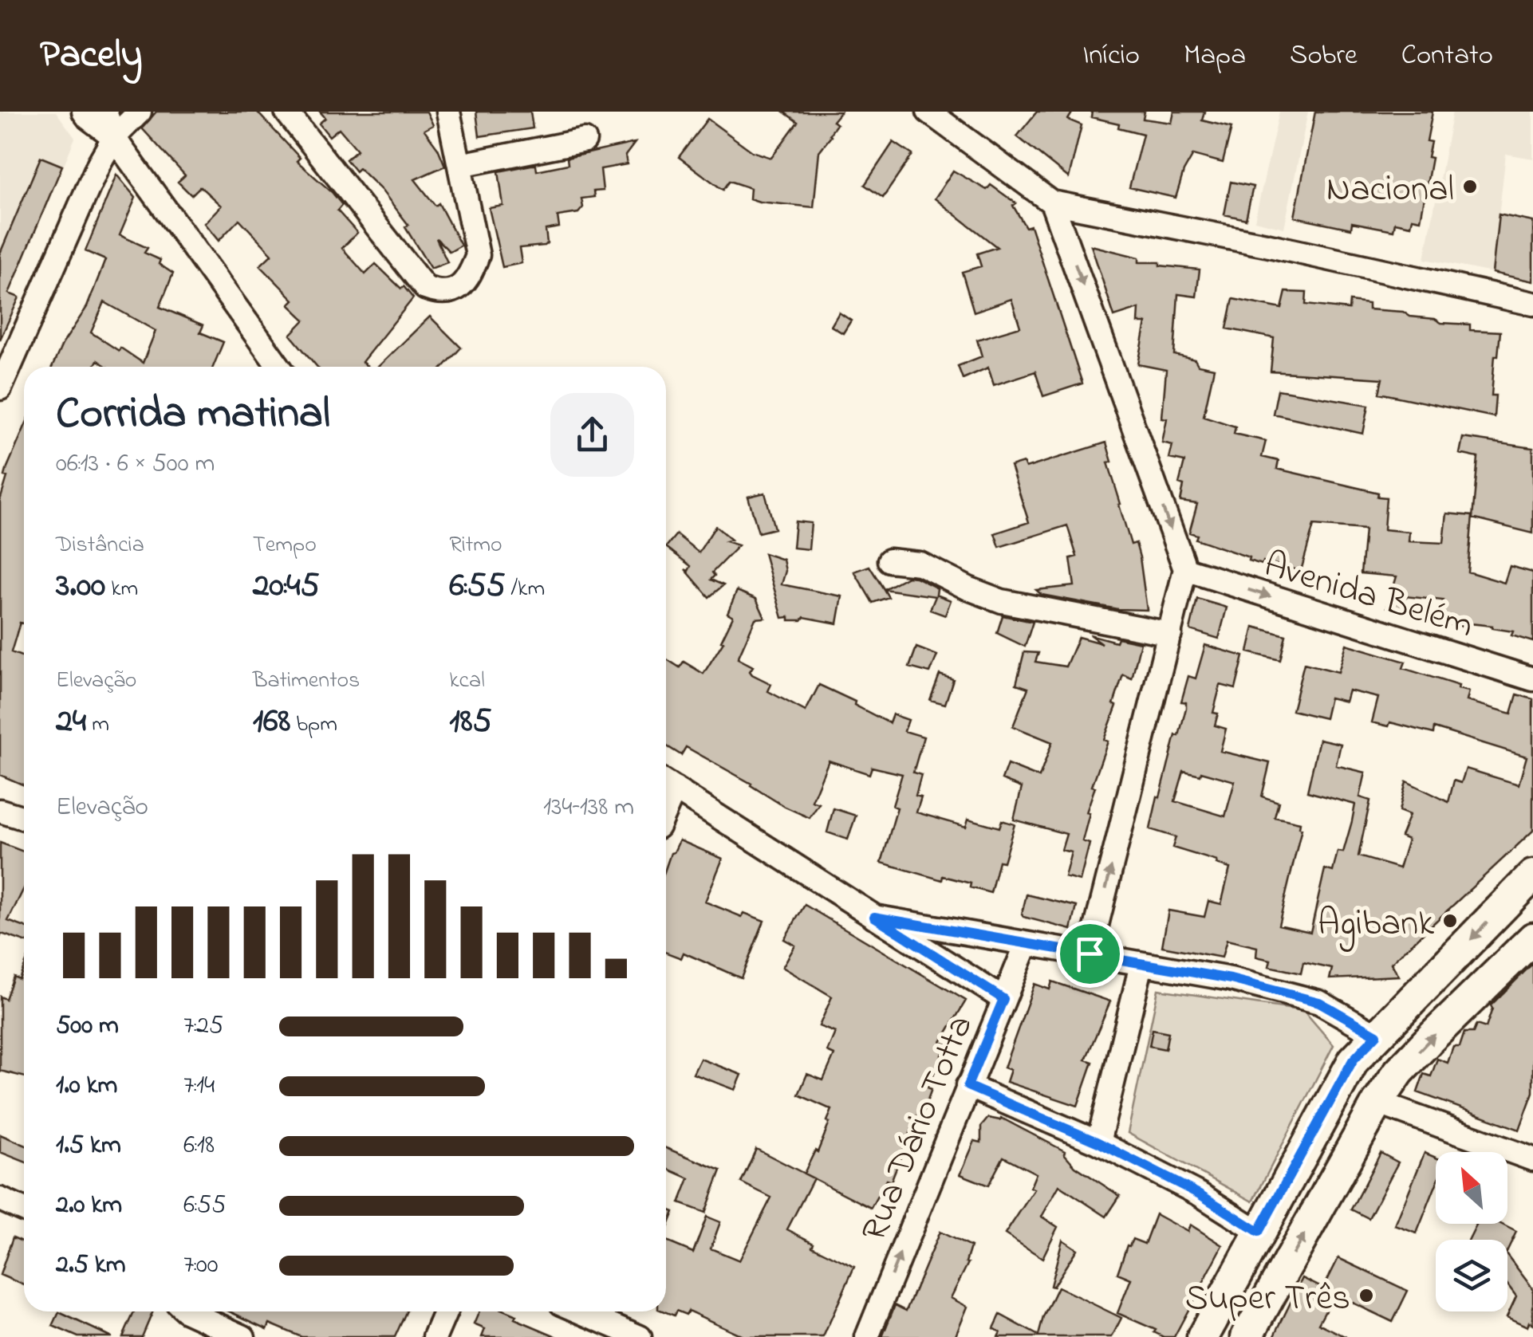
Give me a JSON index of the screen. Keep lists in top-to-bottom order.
{
  "streets": {
    "street": ["Avenida Belém", "Rua Dário Totta"]
  },
  "one_way": ["Avenida Belém", "Rua Dário Totta"],
  "places": ["Nacional", "Agibank", "Super Três"],
  "north": "top left",
  "page": {
    "header": "Pacely",
    "nav": [
      "Início",
      "Mapa",
      "Sobre",
      "Contato"
    ],
    "heading": ["Corrida matinal", "06:13 · 6 × 500 m"],
    "stats": [
      ["Distância", "3.00 km"],
      ["Tempo", "20:45"],
      ["Ritmo", "6:55 /km"],
      ["Elevação", "24 m"],
      ["Batimentos", "168 bpm"],
      ["kcal", "185"]
    ],
    "chart": ["Elevação", "134–138 m"],
    "list": [
      {
        "name": "500 m",
        "note": "7:25"
      },
      {
        "name": "1.0 km",
        "note": "7:14"
      },
      {
        "name": "1.5 km",
        "note": "6:18"
      },
      {
        "name": "2.0 km",
        "note": "6:55"
      },
      {
        "name": "2.5 km",
        "note": "7:00"
      }
    ]
  }
}
